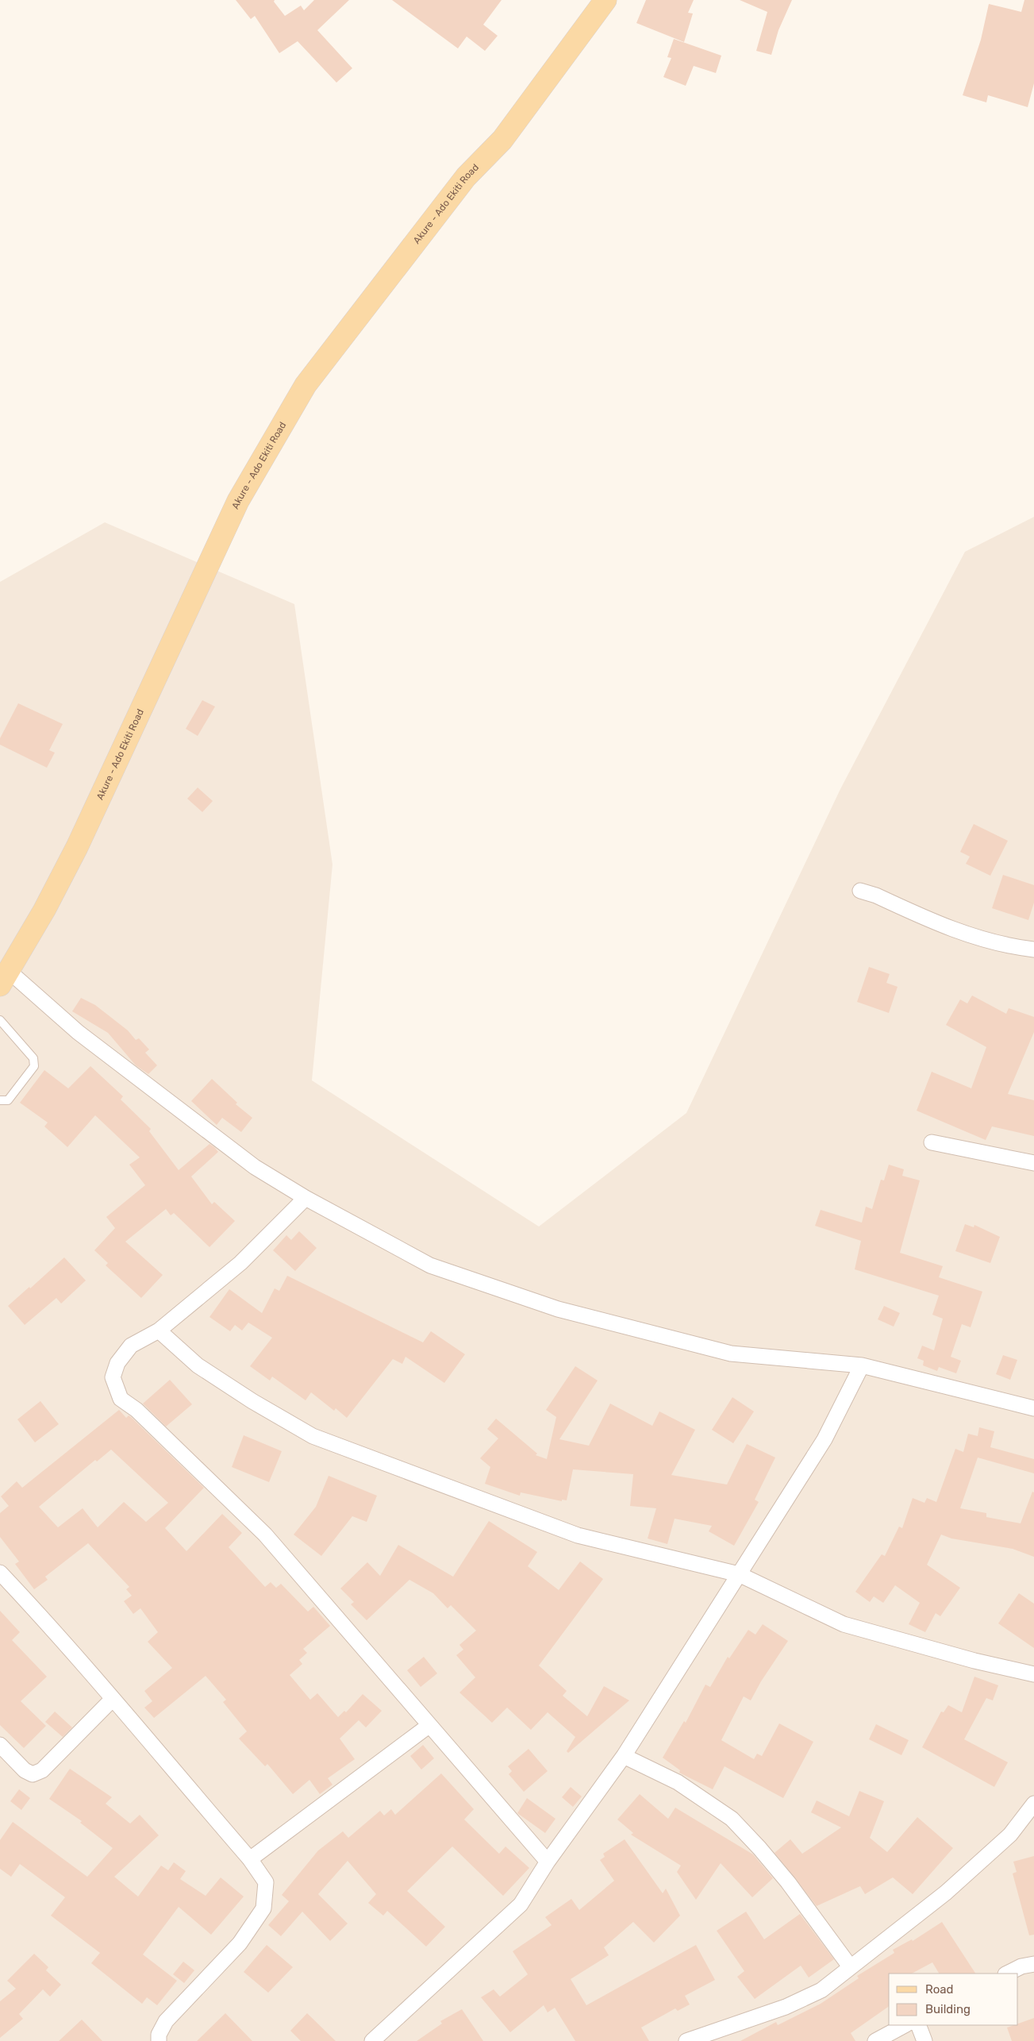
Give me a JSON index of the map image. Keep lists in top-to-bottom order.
{
  "streets": {
    "main road": ["Akure - Ado Ekiti Road"]
  },
  "legend": ["Road", "Building"]
}
